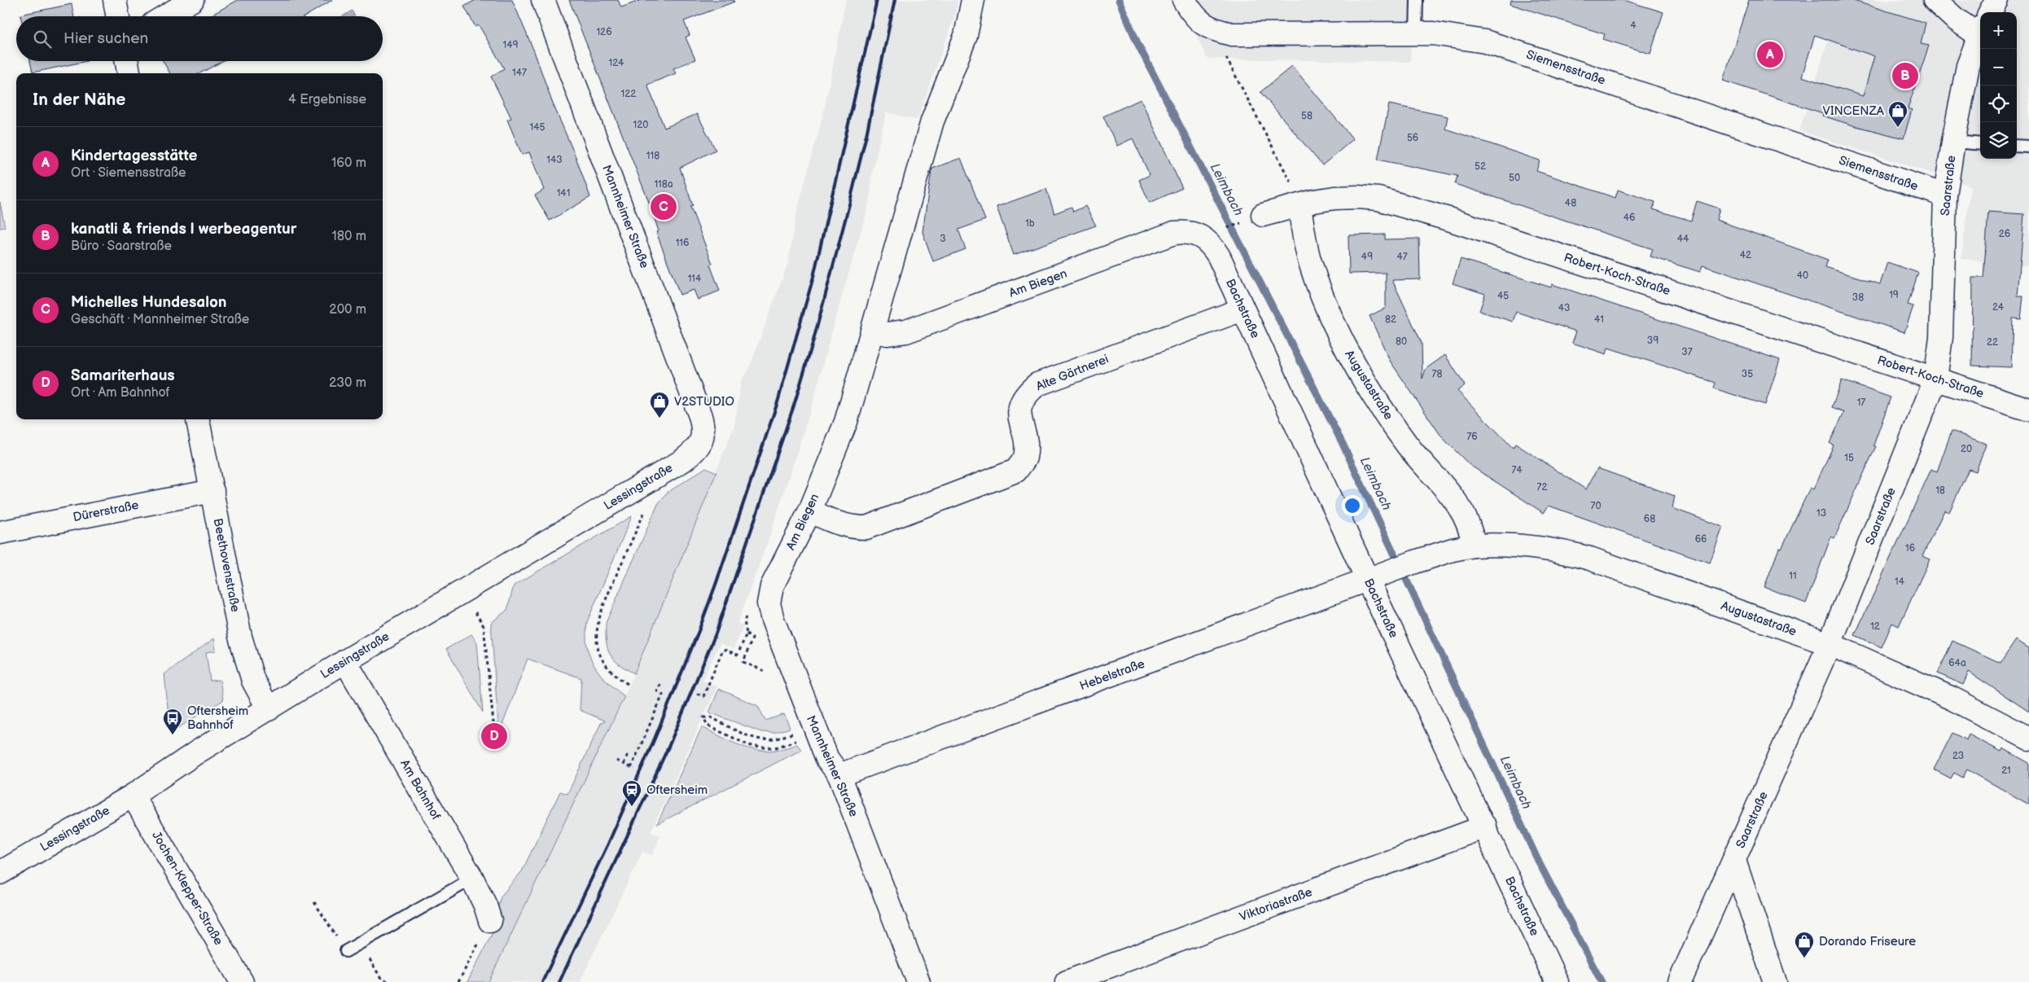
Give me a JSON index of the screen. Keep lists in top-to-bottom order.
{
  "streets": {
    "street": [
      "Siemensstraße",
      "Saarstraße",
      "Mannheimer Straße",
      "Robert-Koch-Straße",
      "Am Biegen",
      "Bachstraße",
      "Alte Gärtnerei",
      "Augustastraße",
      "Lessingstraße",
      "Dürerstraße",
      "Beethovenstraße",
      "Hebelstraße",
      "Am Bahnhof",
      "Jochen-Klepper-Straße",
      "Viktoriastraße"
    ]
  },
  "crossings": [
    ["Siemensstraße", "Saarstraße"],
    ["Saarstraße", "Robert-Koch-Straße"],
    ["Saarstraße", "Augustastraße"],
    ["Mannheimer Straße", "Am Biegen"],
    ["Mannheimer Straße", "Lessingstraße"],
    ["Mannheimer Straße", "Hebelstraße"],
    ["Robert-Koch-Straße", "Augustastraße"],
    ["Am Biegen", "Bachstraße"],
    ["Am Biegen", "Alte Gärtnerei"],
    ["Bachstraße", "Alte Gärtnerei"],
    ["Bachstraße", "Augustastraße"],
    ["Bachstraße", "Hebelstraße"],
    ["Bachstraße", "Viktoriastraße"],
    ["Augustastraße", "Hebelstraße"],
    ["Lessingstraße", "Beethovenstraße"],
    ["Lessingstraße", "Am Bahnhof"],
    ["Lessingstraße", "Jochen-Klepper-Straße"],
    ["Dürerstraße", "Beethovenstraße"]
  ],
  "water": ["Leimbach"],
  "places": {
    "shop": ["VINCENZA", "V2STUDIO", "Dorando Friseure"],
    "bus stop": ["Oftersheim Bahnhof"],
    "station": ["Oftersheim"]
  },
  "house_numbers": [
    "4",
    "126",
    "149",
    "124",
    "147",
    "122",
    "58",
    "120",
    "145",
    "56",
    "118",
    "143",
    "52",
    "50",
    "118a",
    "141",
    "48",
    "46",
    "1b",
    "26",
    "3",
    "44",
    "116",
    "42",
    "49",
    "47",
    "40",
    "114",
    "19",
    "45",
    "38",
    "24",
    "43",
    "82",
    "41",
    "39",
    "80",
    "22",
    "37",
    "78",
    "35",
    "17",
    "76",
    "20",
    "15",
    "74",
    "72",
    "18",
    "70",
    "13",
    "68",
    "66",
    "16",
    "11",
    "14",
    "12",
    "64a",
    "23",
    "21"
  ],
  "page": {
    "map_buttons": ["+", "−"],
    "search": "Hier suchen",
    "pins": [
      "A",
      "B",
      "C",
      "D"
    ],
    "heading": ["In der Nähe", "4 Ergebnisse"],
    "list": [
      {
        "mark": "A",
        "name": "Kindertagesstätte",
        "note": "Ort · Siemensstraße",
        "value": "160 m"
      },
      {
        "mark": "B",
        "name": "kanatli & friends | werbeagentur",
        "note": "Büro · Saarstraße",
        "value": "180 m"
      },
      {
        "mark": "C",
        "name": "Michelles Hundesalon",
        "note": "Geschäft · Mannheimer Straße",
        "value": "200 m"
      },
      {
        "mark": "D",
        "name": "Samariterhaus",
        "note": "Ort · Am Bahnhof",
        "value": "230 m"
      }
    ]
  }
}
